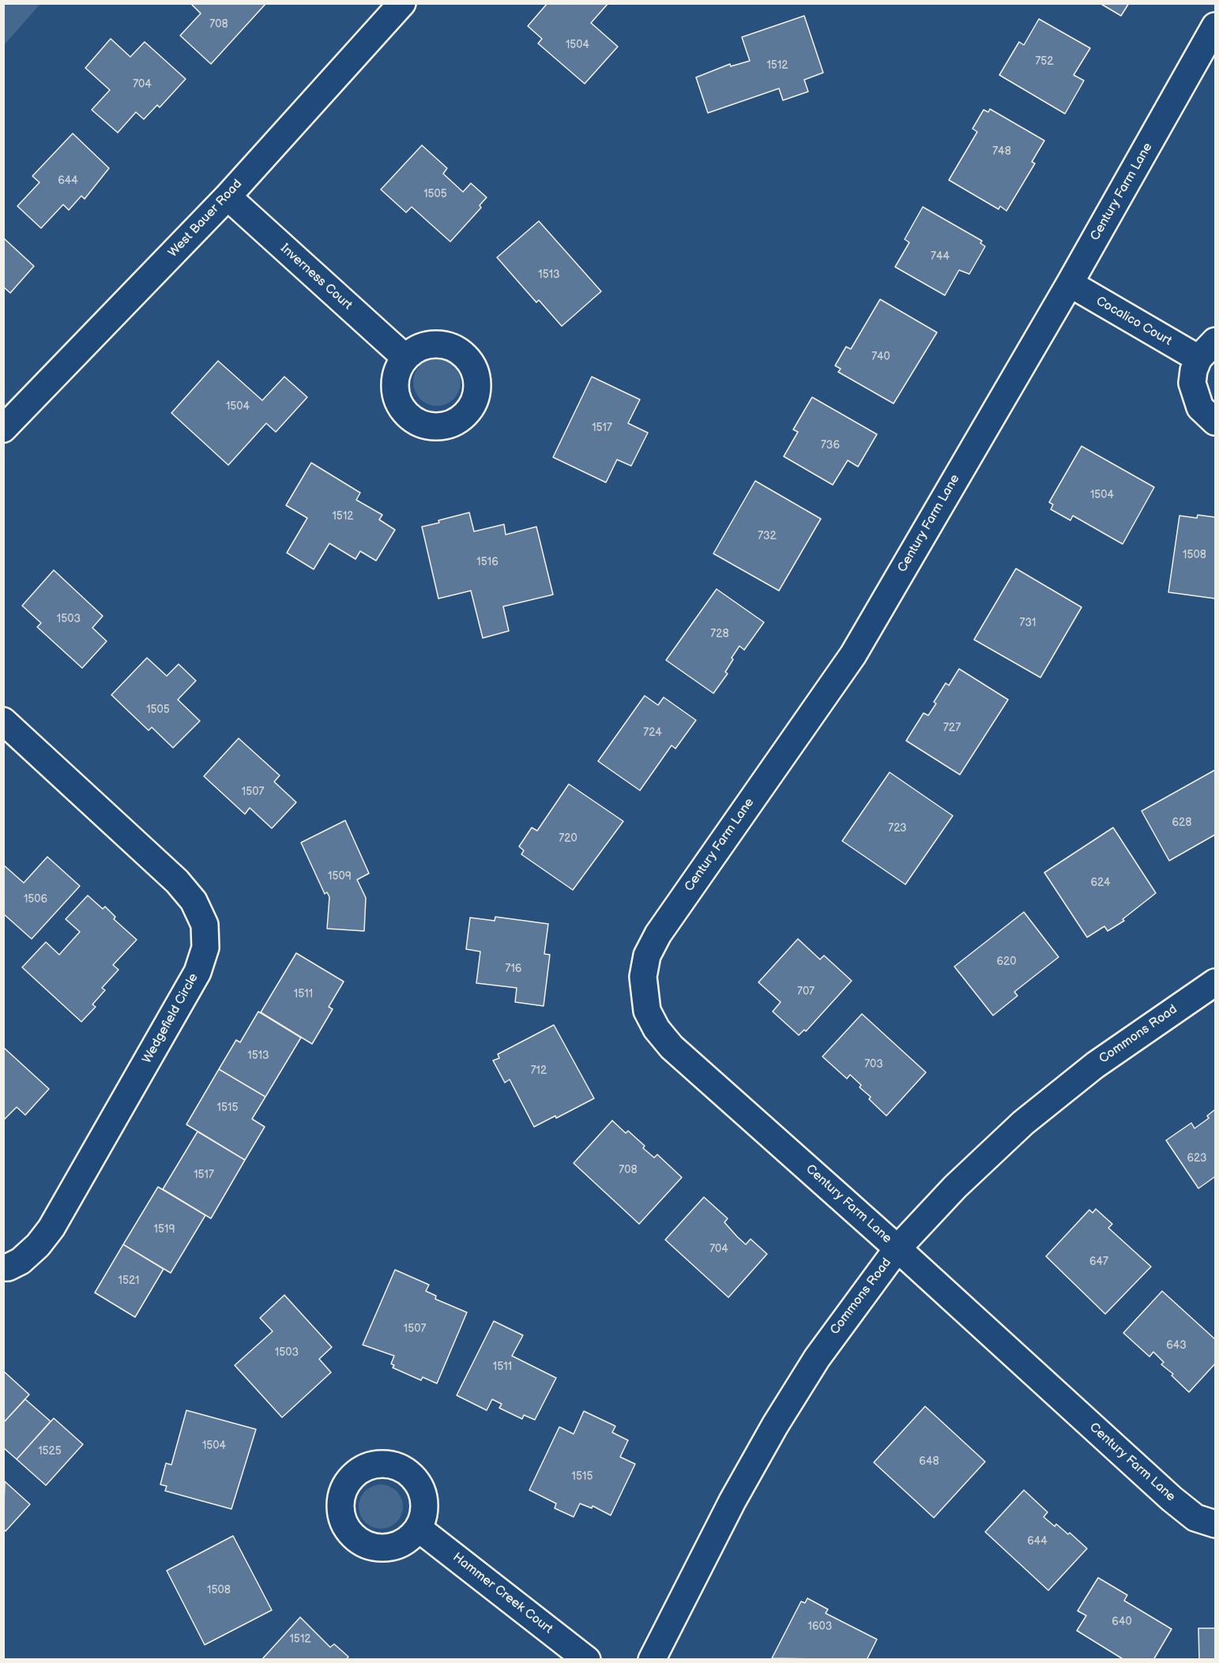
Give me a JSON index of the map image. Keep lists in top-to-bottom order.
{
  "streets": {
    "street": [
      "Century Farm Lane",
      "West Bauer Road",
      "Inverness Court",
      "Cocalico Court",
      "Wedgefield Circle",
      "Commons Road",
      "Hammer Creek Court"
    ]
  },
  "crossings": [
    ["Century Farm Lane", "Cocalico Court"],
    ["Century Farm Lane", "Commons Road"],
    ["West Bauer Road", "Inverness Court"]
  ],
  "house_numbers": [
    "708",
    "1504",
    "752",
    "1512",
    "704",
    "748",
    "644",
    "1505",
    "744",
    "1513",
    "740",
    "1504",
    "1517",
    "736",
    "1504",
    "1512",
    "732",
    "1508",
    "1516",
    "1503",
    "731",
    "728",
    "1505",
    "727",
    "724",
    "1507",
    "628",
    "723",
    "720",
    "1509",
    "624",
    "1506",
    "620",
    "716",
    "707",
    "1511",
    "1513",
    "703",
    "712",
    "1515",
    "623",
    "708",
    "1517",
    "1519",
    "704",
    "647",
    "1521",
    "1507",
    "643",
    "1503",
    "1511",
    "1504",
    "1525",
    "648",
    "1515",
    "644",
    "1508",
    "640",
    "1603",
    "1512"
  ]
}
